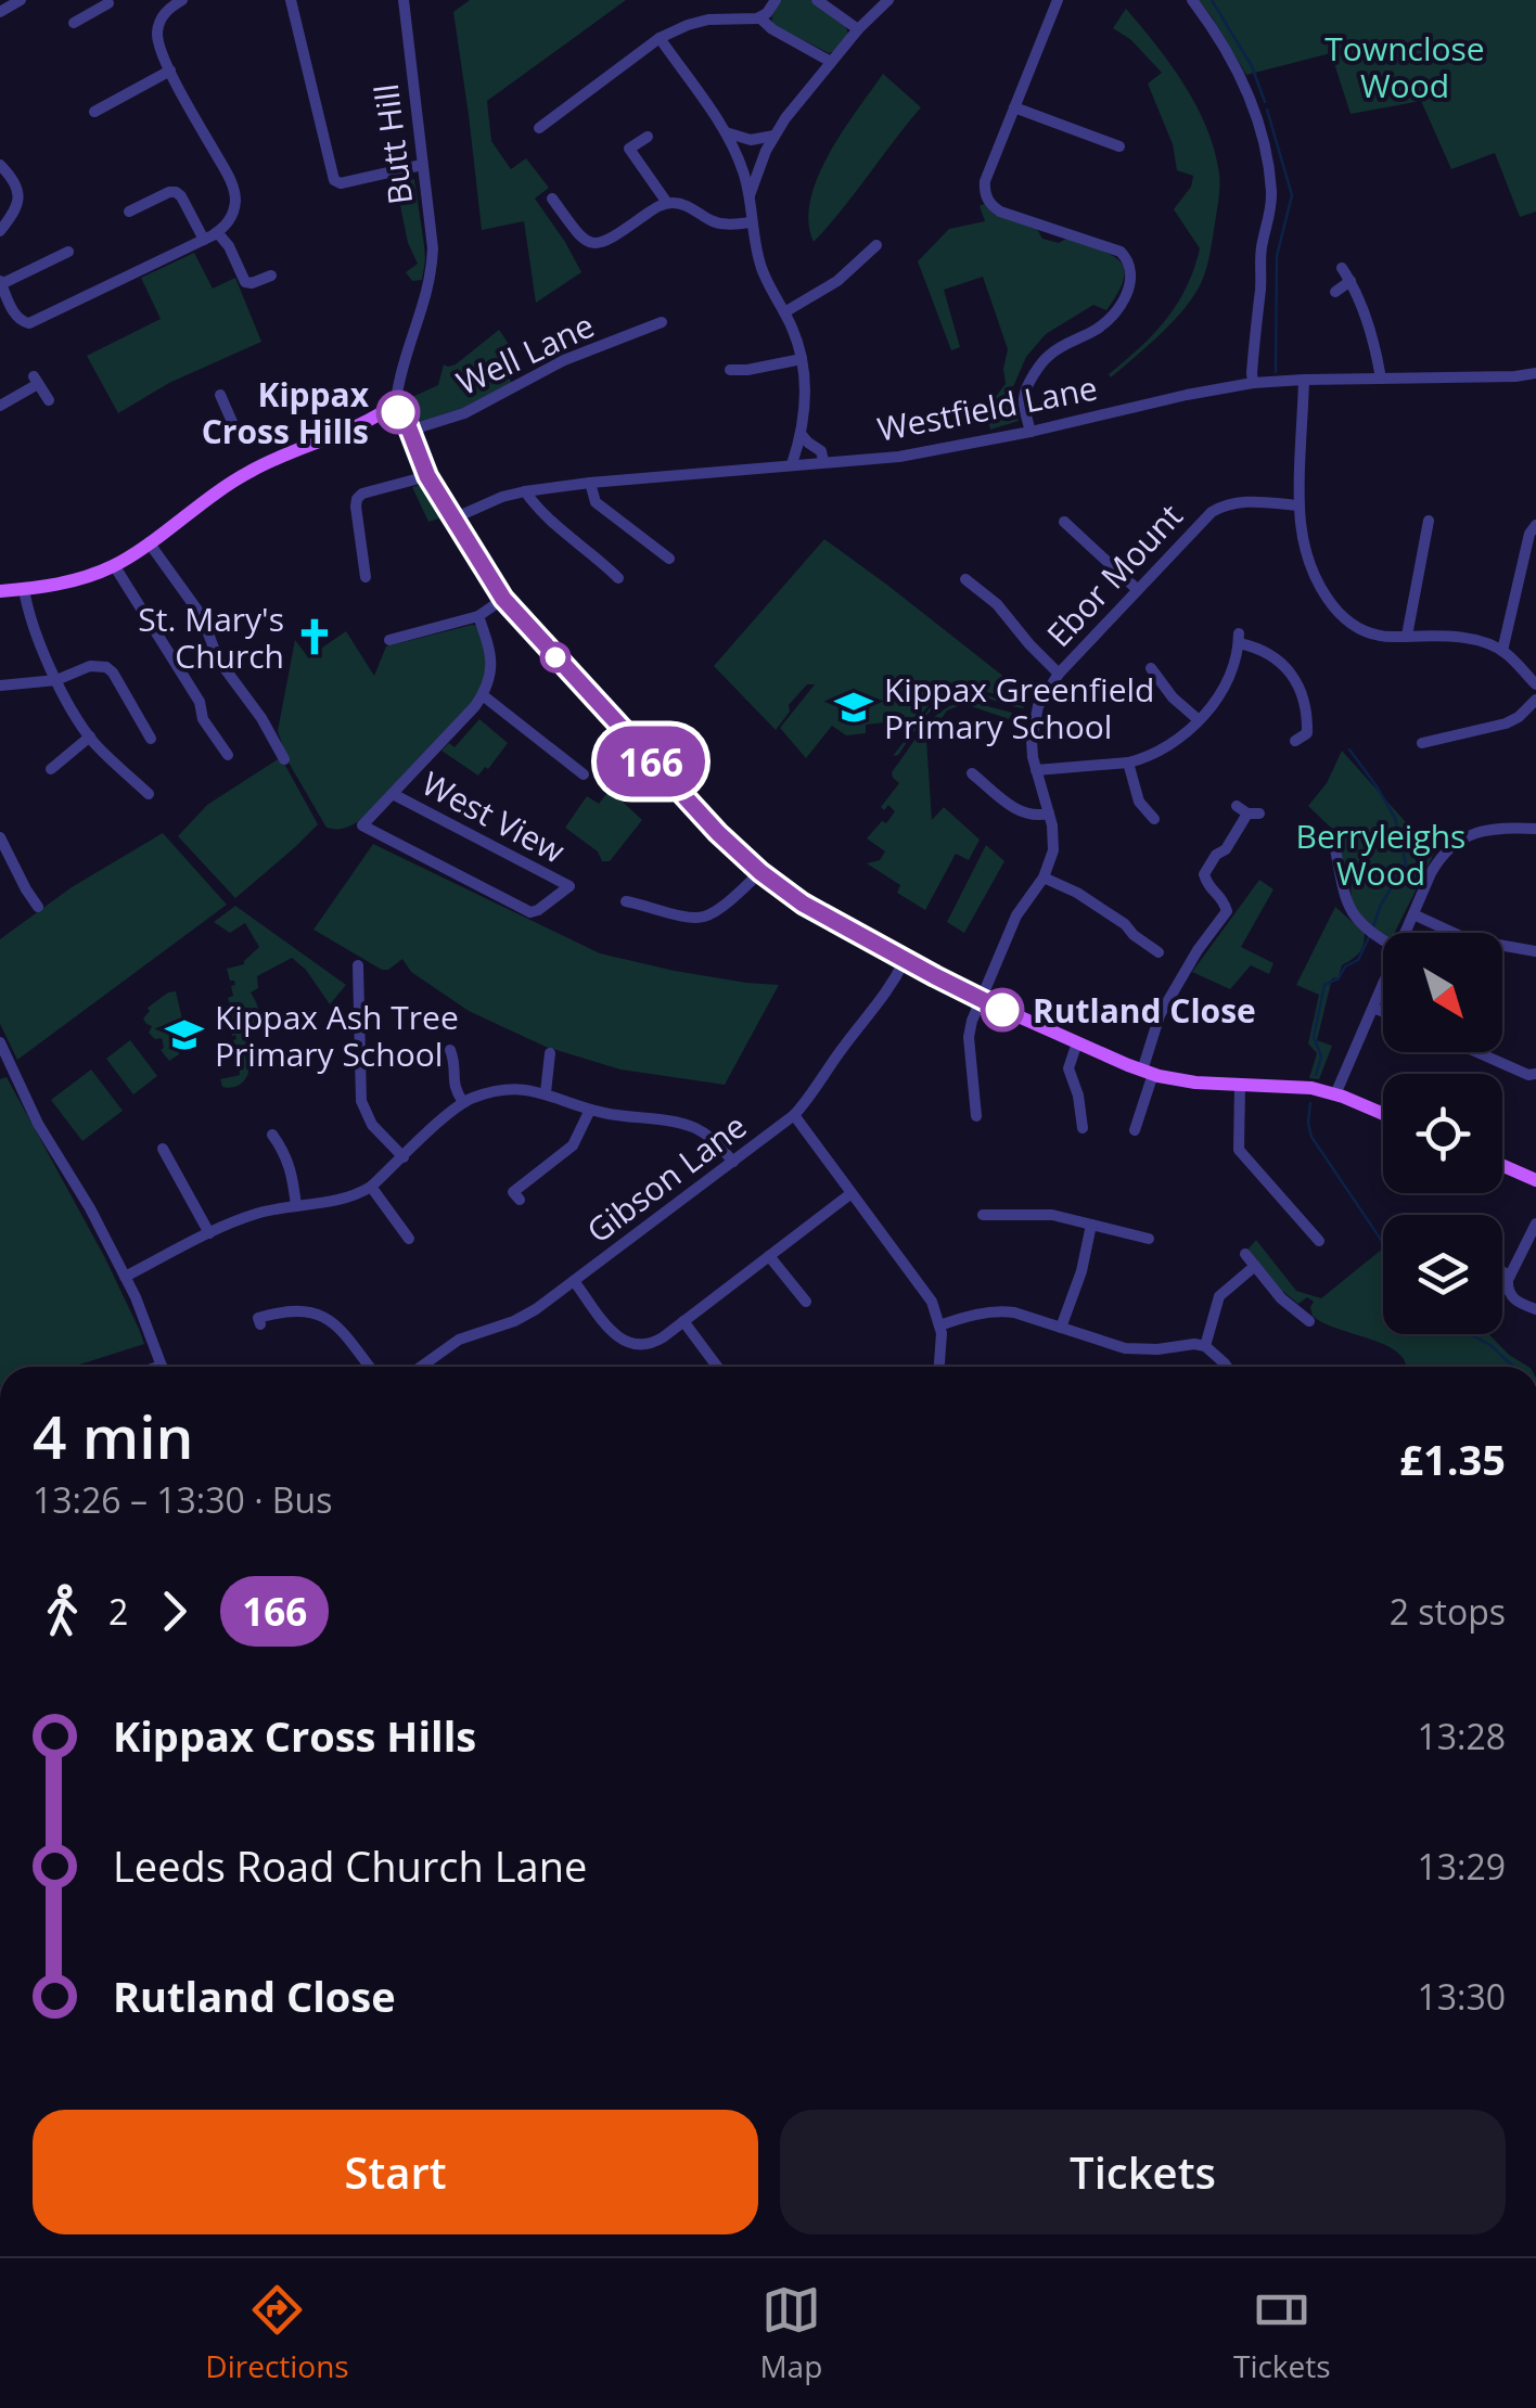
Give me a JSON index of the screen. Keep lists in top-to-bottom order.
{
  "streets": {
    "street": [
      "Butt Hill",
      "Well Lane",
      "Westfield Lane",
      "Ebor Mount",
      "West View",
      "Gibson Lane"
    ]
  },
  "parks": ["Townclose Wood", "Berryleighs Wood"],
  "places": {
    "other": ["Kippax Cross Hills", "Rutland Close"],
    "church": ["St. Mary's Church"],
    "school or university": ["Kippax Greenfield Primary School", "Kippax Ash Tree Primary School"]
  },
  "lines": ["bus line 166"],
  "north": "bottom right",
  "page": {
    "on_map": "166",
    "heading": ["4 min", "13:26 – 13:30 · Bus", "£1.35"],
    "legs": ["2", "166", "2 stops"],
    "list": [
      {
        "name": "Kippax Cross Hills",
        "value": "13:28"
      },
      {
        "name": "Leeds Road Church Lane",
        "value": "13:29"
      },
      {
        "name": "Rutland Close",
        "value": "13:30"
      }
    ],
    "buttons": ["Start", "Tickets"],
    "tabs": ["Directions", "Map", "Tickets"]
  }
}
